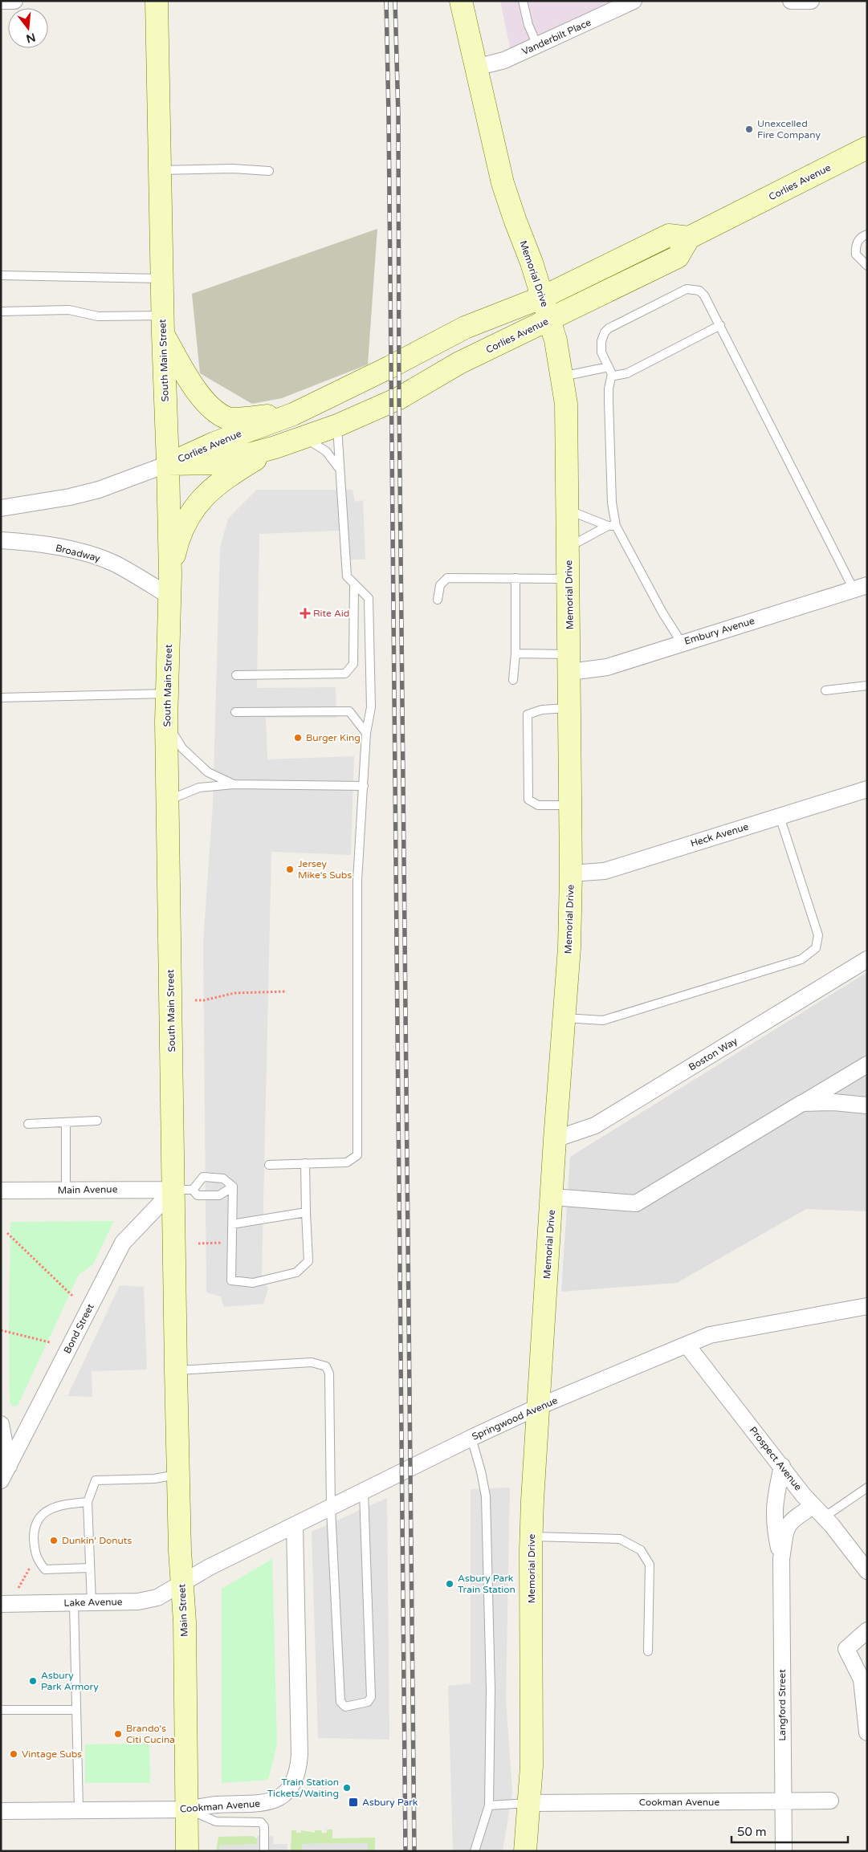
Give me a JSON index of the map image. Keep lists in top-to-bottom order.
{
  "streets": {
    "main road": [
      "Corlies Avenue",
      "Memorial Drive",
      "South Main Street",
      "Main Street"
    ],
    "street": [
      "Vanderbilt Place",
      "Broadway",
      "Embury Avenue",
      "Heck Avenue",
      "Boston Way",
      "Main Avenue",
      "Bond Street",
      "Springwood Avenue",
      "Prospect Avenue",
      "Lake Avenue",
      "Langford Street",
      "Cookman Avenue"
    ]
  },
  "crossings": [
    ["Vanderbilt Place", "Memorial Drive"],
    ["Corlies Avenue", "Memorial Drive"],
    ["Corlies Avenue", "South Main Street"],
    ["Memorial Drive", "Embury Avenue"],
    ["Memorial Drive", "Heck Avenue"],
    ["Memorial Drive", "Boston Way"],
    ["Memorial Drive", "Springwood Avenue"],
    ["Memorial Drive", "Cookman Avenue"],
    ["South Main Street", "Broadway"],
    ["South Main Street", "Main Avenue"],
    ["South Main Street", "Bond Street"],
    ["South Main Street", "Main Street"],
    ["Main Avenue", "Bond Street"],
    ["Springwood Avenue", "Prospect Avenue"],
    ["Springwood Avenue", "Lake Avenue"],
    ["Springwood Avenue", "Main Street"],
    ["Springwood Avenue", "Cookman Avenue"],
    ["Prospect Avenue", "Langford Street"],
    ["Lake Avenue", "Main Street"],
    ["Main Street", "Cookman Avenue"],
    ["Langford Street", "Cookman Avenue"]
  ],
  "places": {
    "other": [
      "Unexcelled Fire Company",
      "Burger King",
      "Jersey Mike's Subs",
      "Dunkin' Donuts",
      "Asbury Park Train Station",
      "Asbury Park Armory",
      "Brando's Citi Cucina",
      "Vintage Subs",
      "Train Station Tickets/Waiting"
    ],
    "health": ["Rite Aid"],
    "transit": ["Asbury Park"]
  },
  "scale_bar": "50 m",
  "north": "bottom"
}
